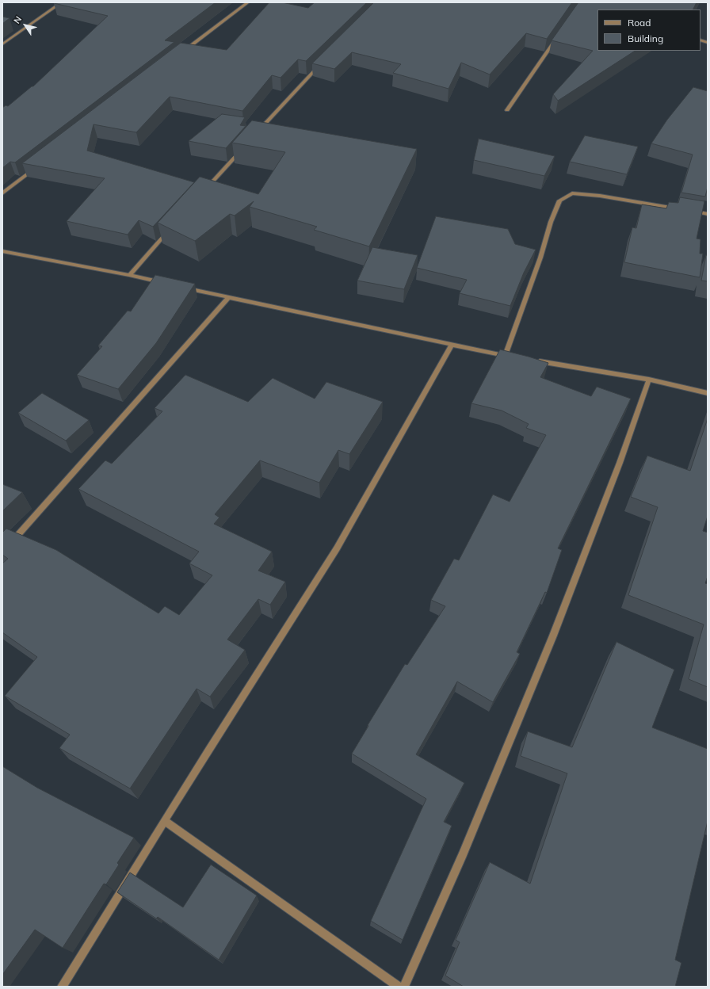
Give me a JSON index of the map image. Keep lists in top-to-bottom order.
{
  "legend": ["Road", "Building"],
  "north": "top left"
}
